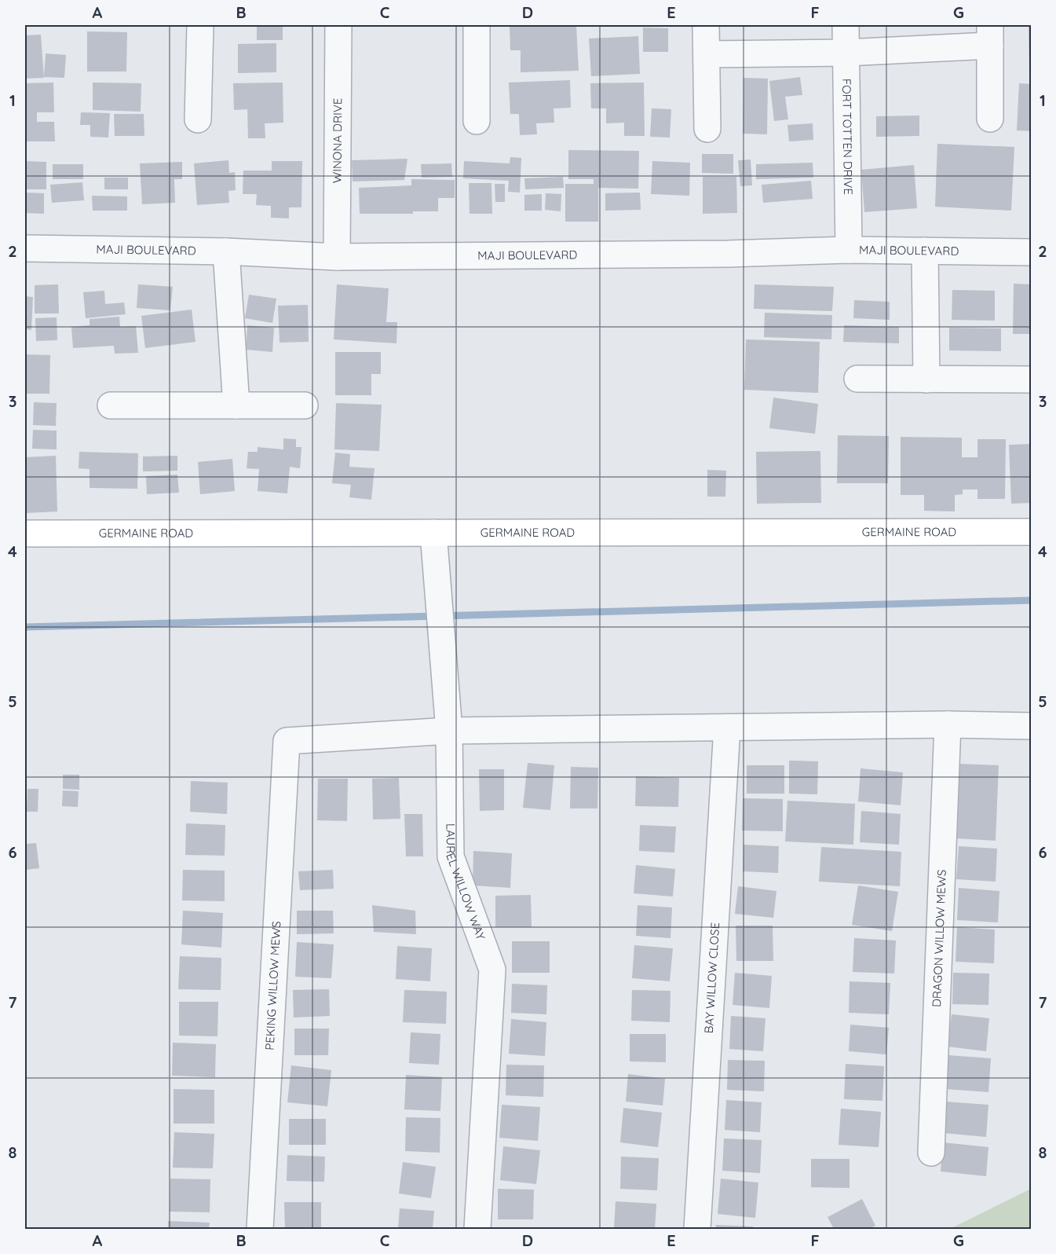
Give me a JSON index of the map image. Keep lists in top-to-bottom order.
{
  "streets": {
    "street": [
      "FORT TOTTEN DRIVE",
      "WINONA DRIVE",
      "MAJI BOULEVARD",
      "GERMAINE ROAD",
      "LAUREL WILLOW WAY",
      "DRAGON WILLOW MEWS",
      "BAY WILLOW CLOSE",
      "PEKING WILLOW MEWS"
    ]
  },
  "crossings": [
    ["FORT TOTTEN DRIVE", "MAJI BOULEVARD"],
    ["WINONA DRIVE", "MAJI BOULEVARD"],
    ["GERMAINE ROAD", "LAUREL WILLOW WAY"],
    ["LAUREL WILLOW WAY", "PEKING WILLOW MEWS"]
  ],
  "grid": {
    "columns": [
      "A",
      "B",
      "C",
      "D",
      "E",
      "F",
      "G"
    ],
    "rows": [
      "1",
      "2",
      "3",
      "4",
      "5",
      "6",
      "7",
      "8"
    ]
  }
}
